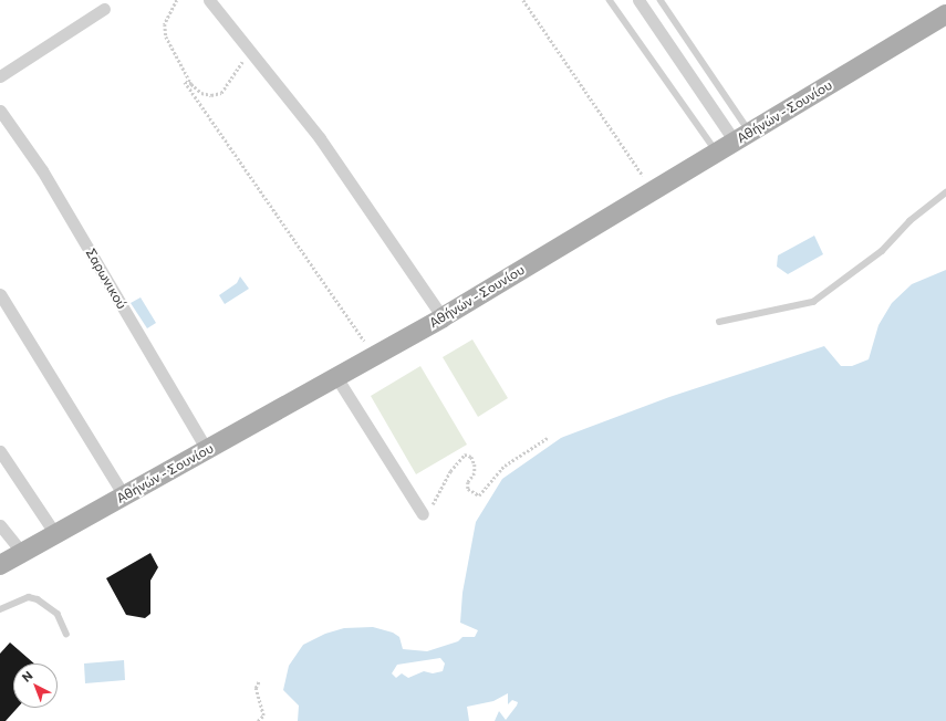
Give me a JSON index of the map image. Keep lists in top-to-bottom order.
{
  "streets": {
    "main road": ["Αθήνών - Σουνίου"],
    "street": ["Σαρωνικού"]
  },
  "crossings": [
    ["Αθήνών - Σουνίου", "Σαρωνικού"]
  ],
  "north": "top left"
}
